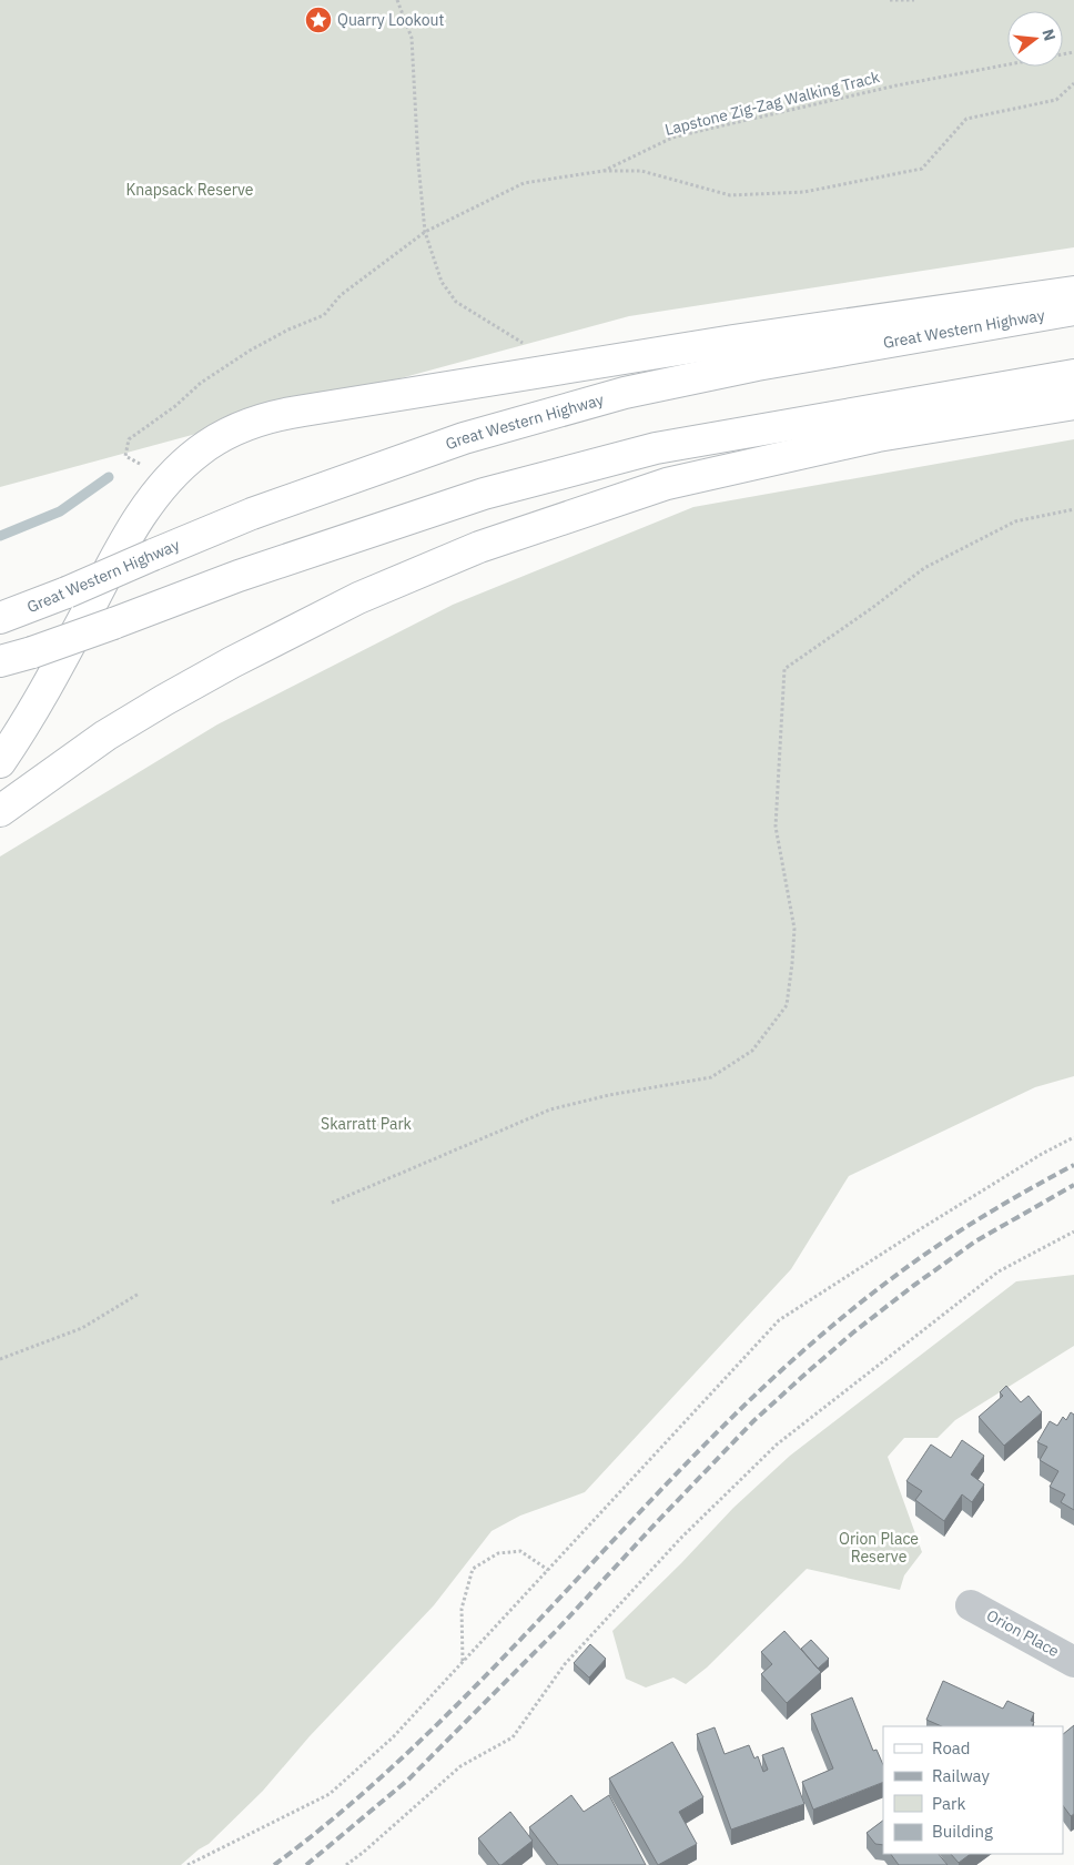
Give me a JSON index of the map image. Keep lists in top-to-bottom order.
{
  "streets": {
    "main road": ["Great Western Highway"],
    "street": ["Orion Place"],
    "path": ["Lapstone Zig-Zag Walking Track"]
  },
  "parks": ["Knapsack Reserve", "Skarratt Park", "Orion Place Reserve"],
  "places": {
    "place": ["Quarry Lookout"]
  },
  "legend": [
    "Road",
    "Railway",
    "Park",
    "Building"
  ],
  "north": "right"
}
